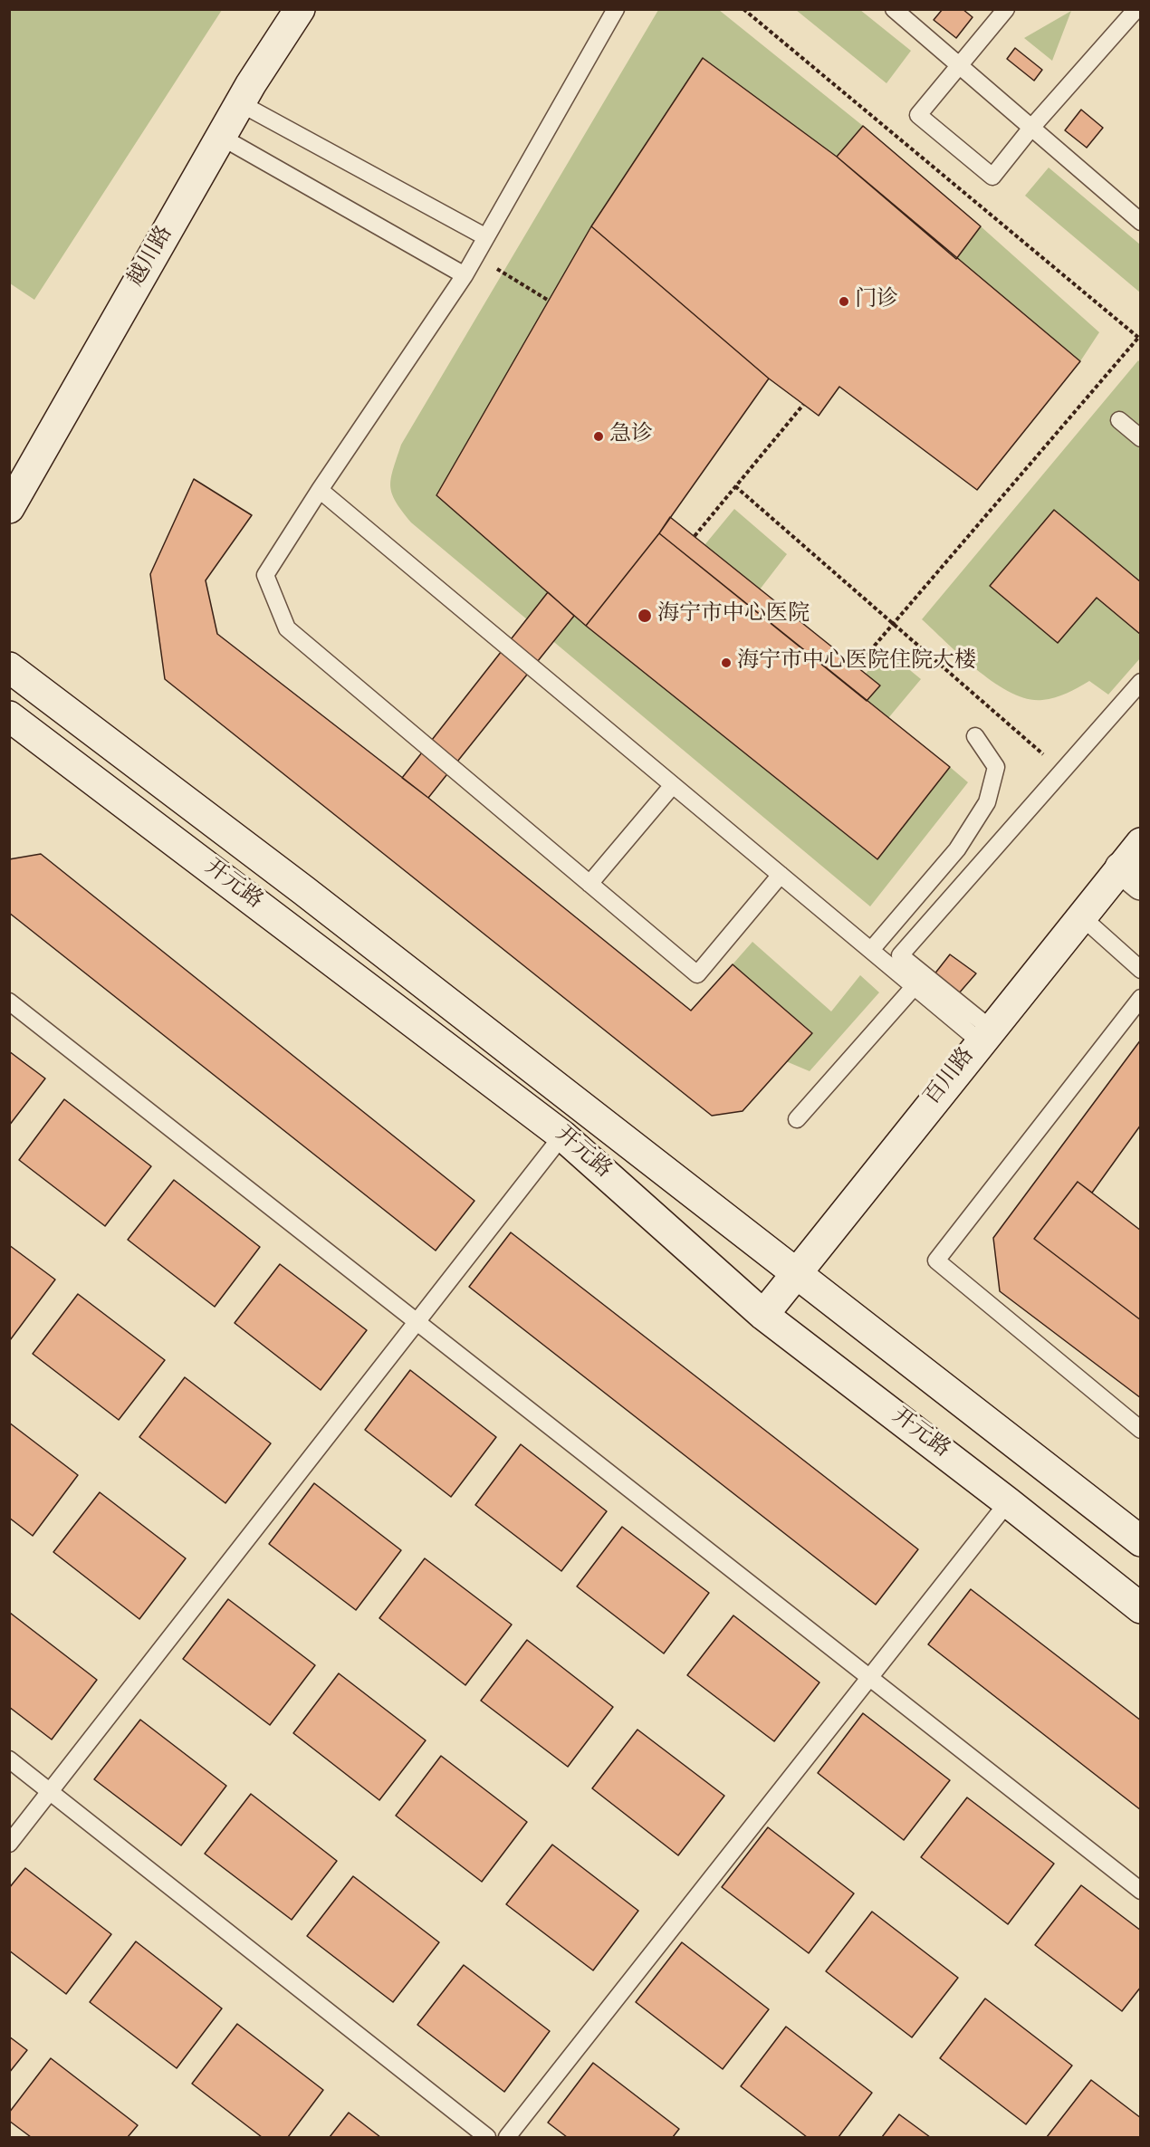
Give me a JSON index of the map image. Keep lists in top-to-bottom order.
{
  "streets": {
    "main road": ["越川路", "开元路", "百川路"]
  },
  "crossings": [
    ["开元路", "百川路"]
  ],
  "places": [
    "门诊",
    "急诊",
    "海宁市中心医院",
    "海宁市中心医院住院大楼"
  ]
}
